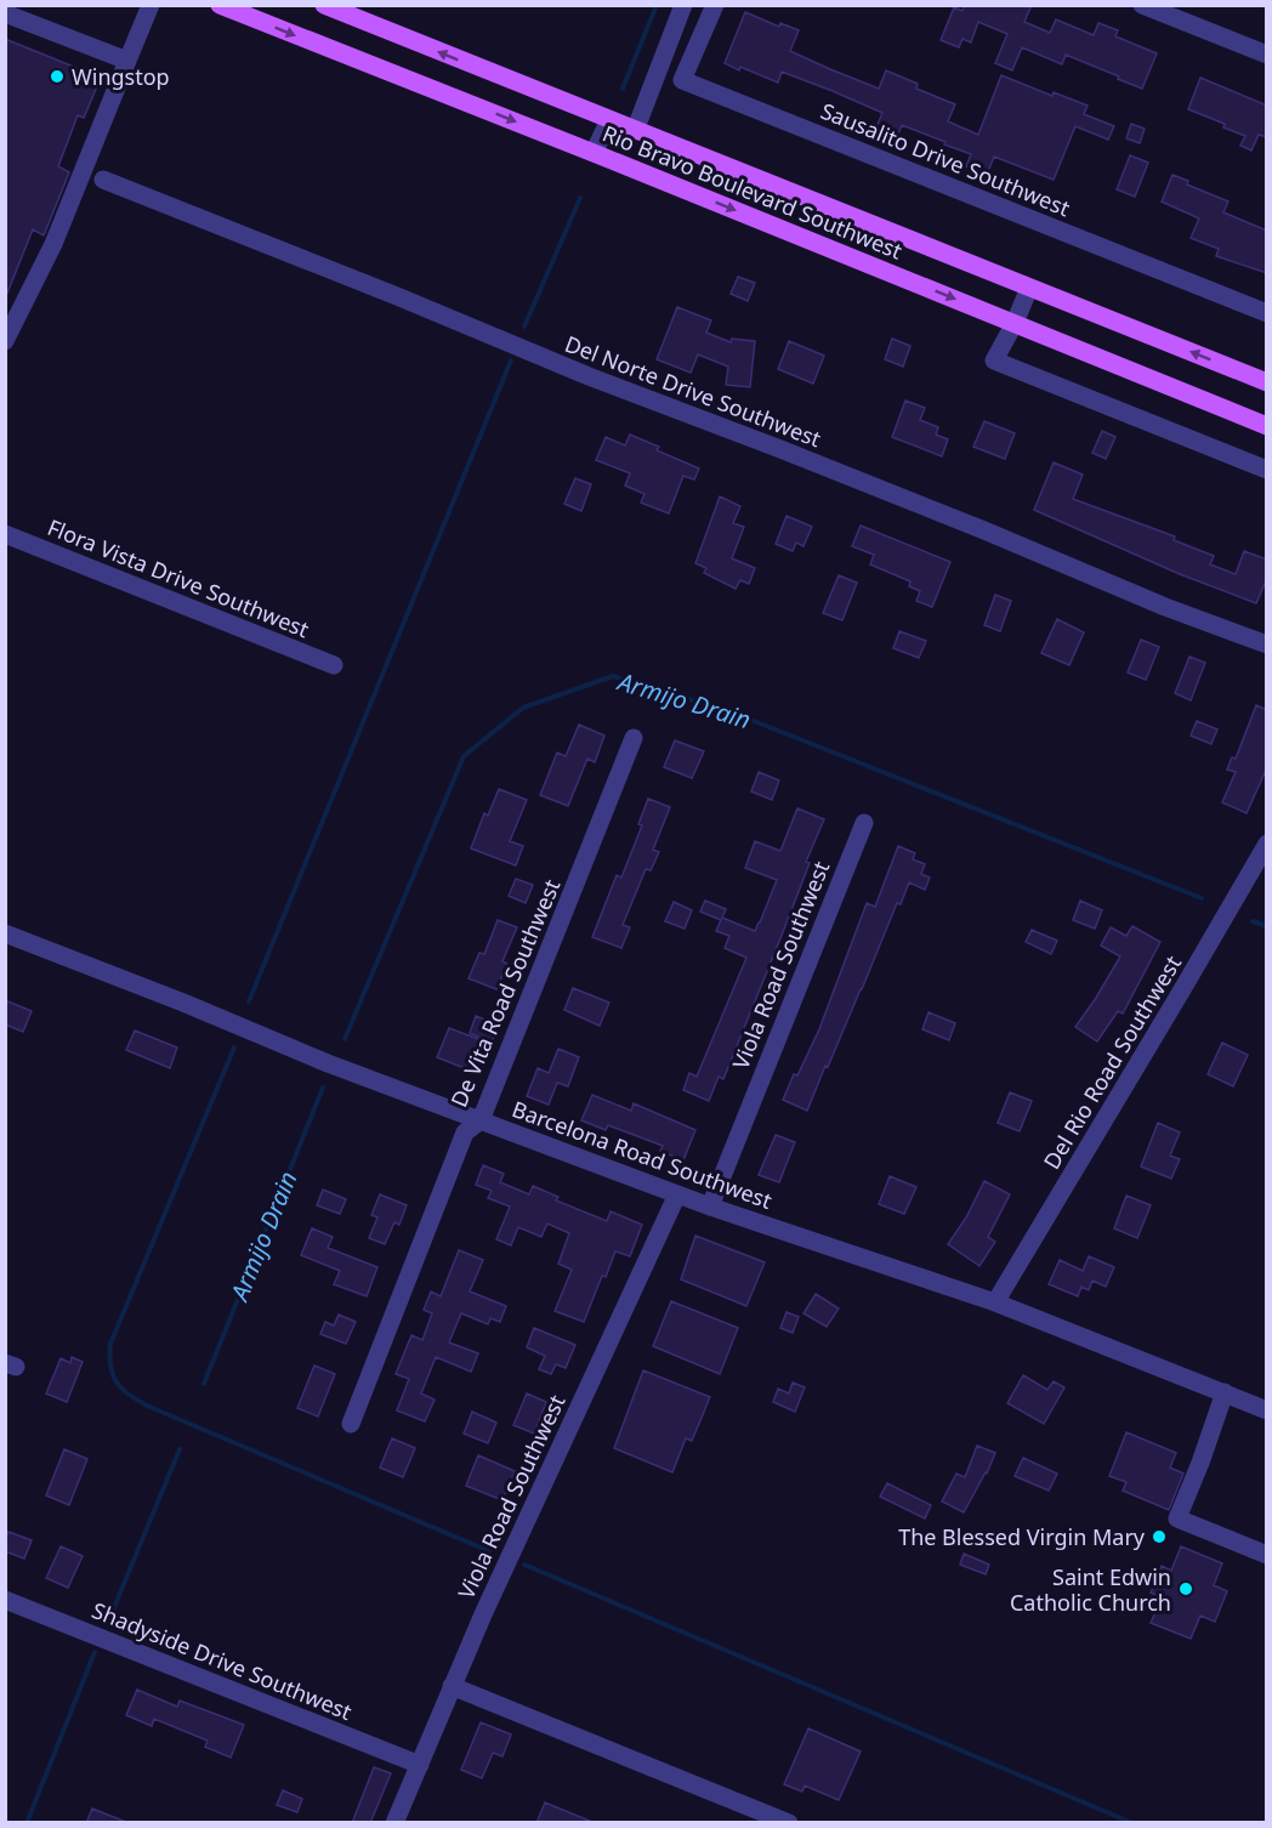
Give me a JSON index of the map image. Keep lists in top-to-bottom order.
{
  "streets": {
    "main road": ["Rio Bravo Boulevard Southwest"],
    "street": [
      "Sausalito Drive Southwest",
      "Del Norte Drive Southwest",
      "Flora Vista Drive Southwest",
      "Viola Road Southwest",
      "De Vita Road Southwest",
      "Del Rio Road Southwest",
      "Barcelona Road Southwest",
      "Shadyside Drive Southwest"
    ]
  },
  "crossings": [
    ["Viola Road Southwest", "Barcelona Road Southwest"],
    ["Viola Road Southwest", "Shadyside Drive Southwest"],
    ["De Vita Road Southwest", "Barcelona Road Southwest"],
    ["Del Rio Road Southwest", "Barcelona Road Southwest"]
  ],
  "water": ["Armijo Drain"],
  "places": ["Wingstop", "The Blessed Virgin Mary", "Saint Edwin Catholic Church"]
}
